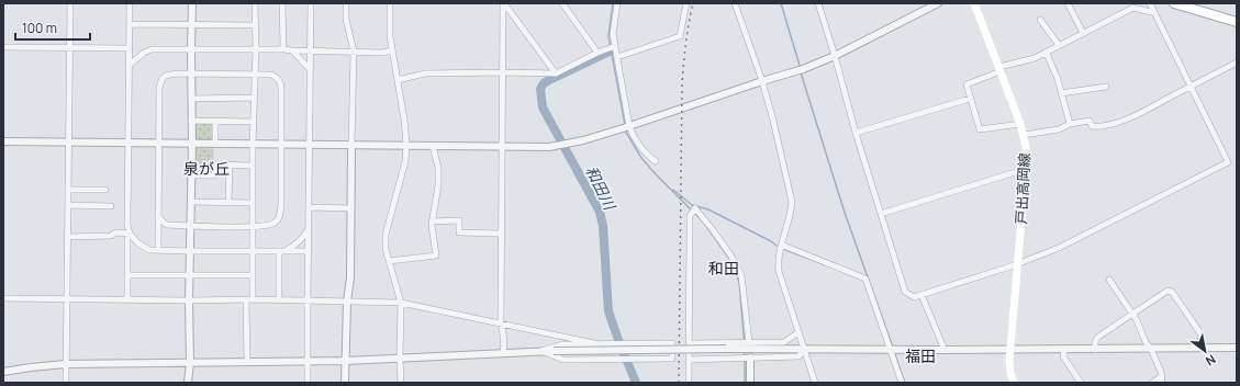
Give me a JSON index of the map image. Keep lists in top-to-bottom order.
{
  "streets": {
    "main road": ["戸出高岡線"]
  },
  "districts": ["泉が丘", "和田", "福田"],
  "water": ["和田川"],
  "scale_bar": "100 m",
  "north": "bottom right"
}
